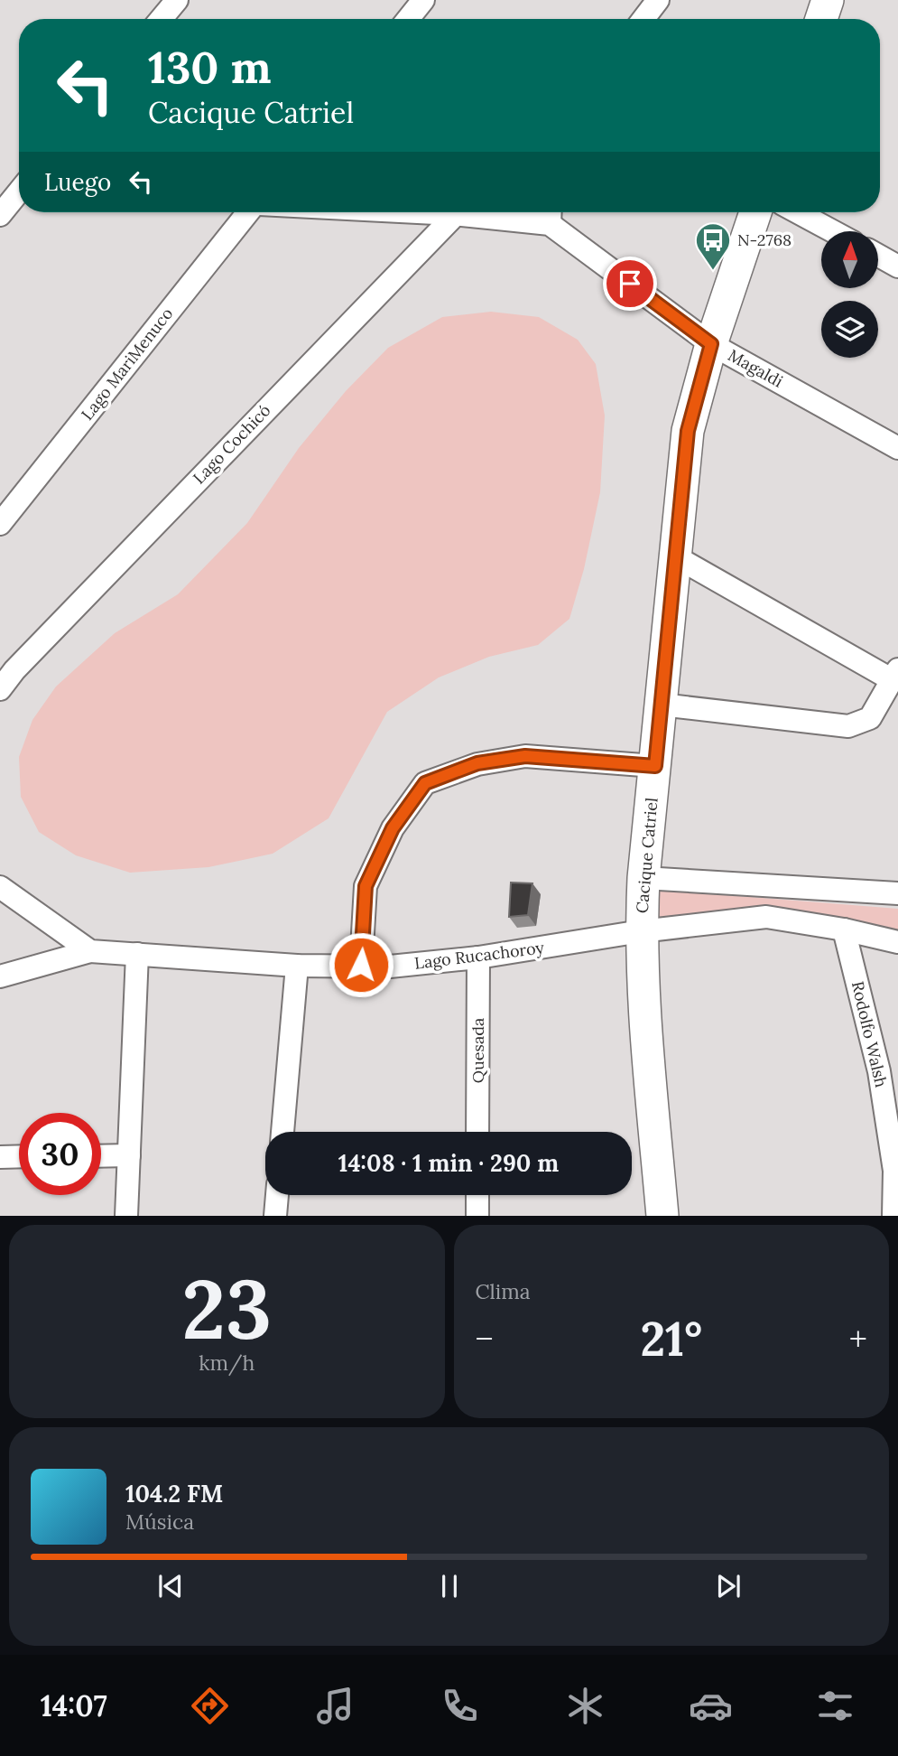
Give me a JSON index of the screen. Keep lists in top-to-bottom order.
{
  "streets": {
    "street": [
      "Lago MariMenuco",
      "Magaldi",
      "Lago Cochicó",
      "Cacique Catriel",
      "Lago Rucachoroy",
      "Rodolfo Walsh",
      "Quesada"
    ]
  },
  "crossings": [
    ["Magaldi", "Cacique Catriel"],
    ["Cacique Catriel", "Lago Rucachoroy"],
    ["Lago Rucachoroy", "Rodolfo Walsh"],
    ["Lago Rucachoroy", "Quesada"]
  ],
  "places": {
    "bus stop": ["N-2768"]
  },
  "north": "top",
  "page": {
    "turn": ["130 m", "Cacique Catriel"],
    "then": "Luego",
    "limit": "30",
    "trip": "14:08 · 1 min · 290 m",
    "tile": [
      ["23", "km/h"],
      "Clima"
    ],
    "heat": ["−", "21°", "+"],
    "song": ["104.2 FM", "Música"],
    "tabs": "14:07"
  }
}
